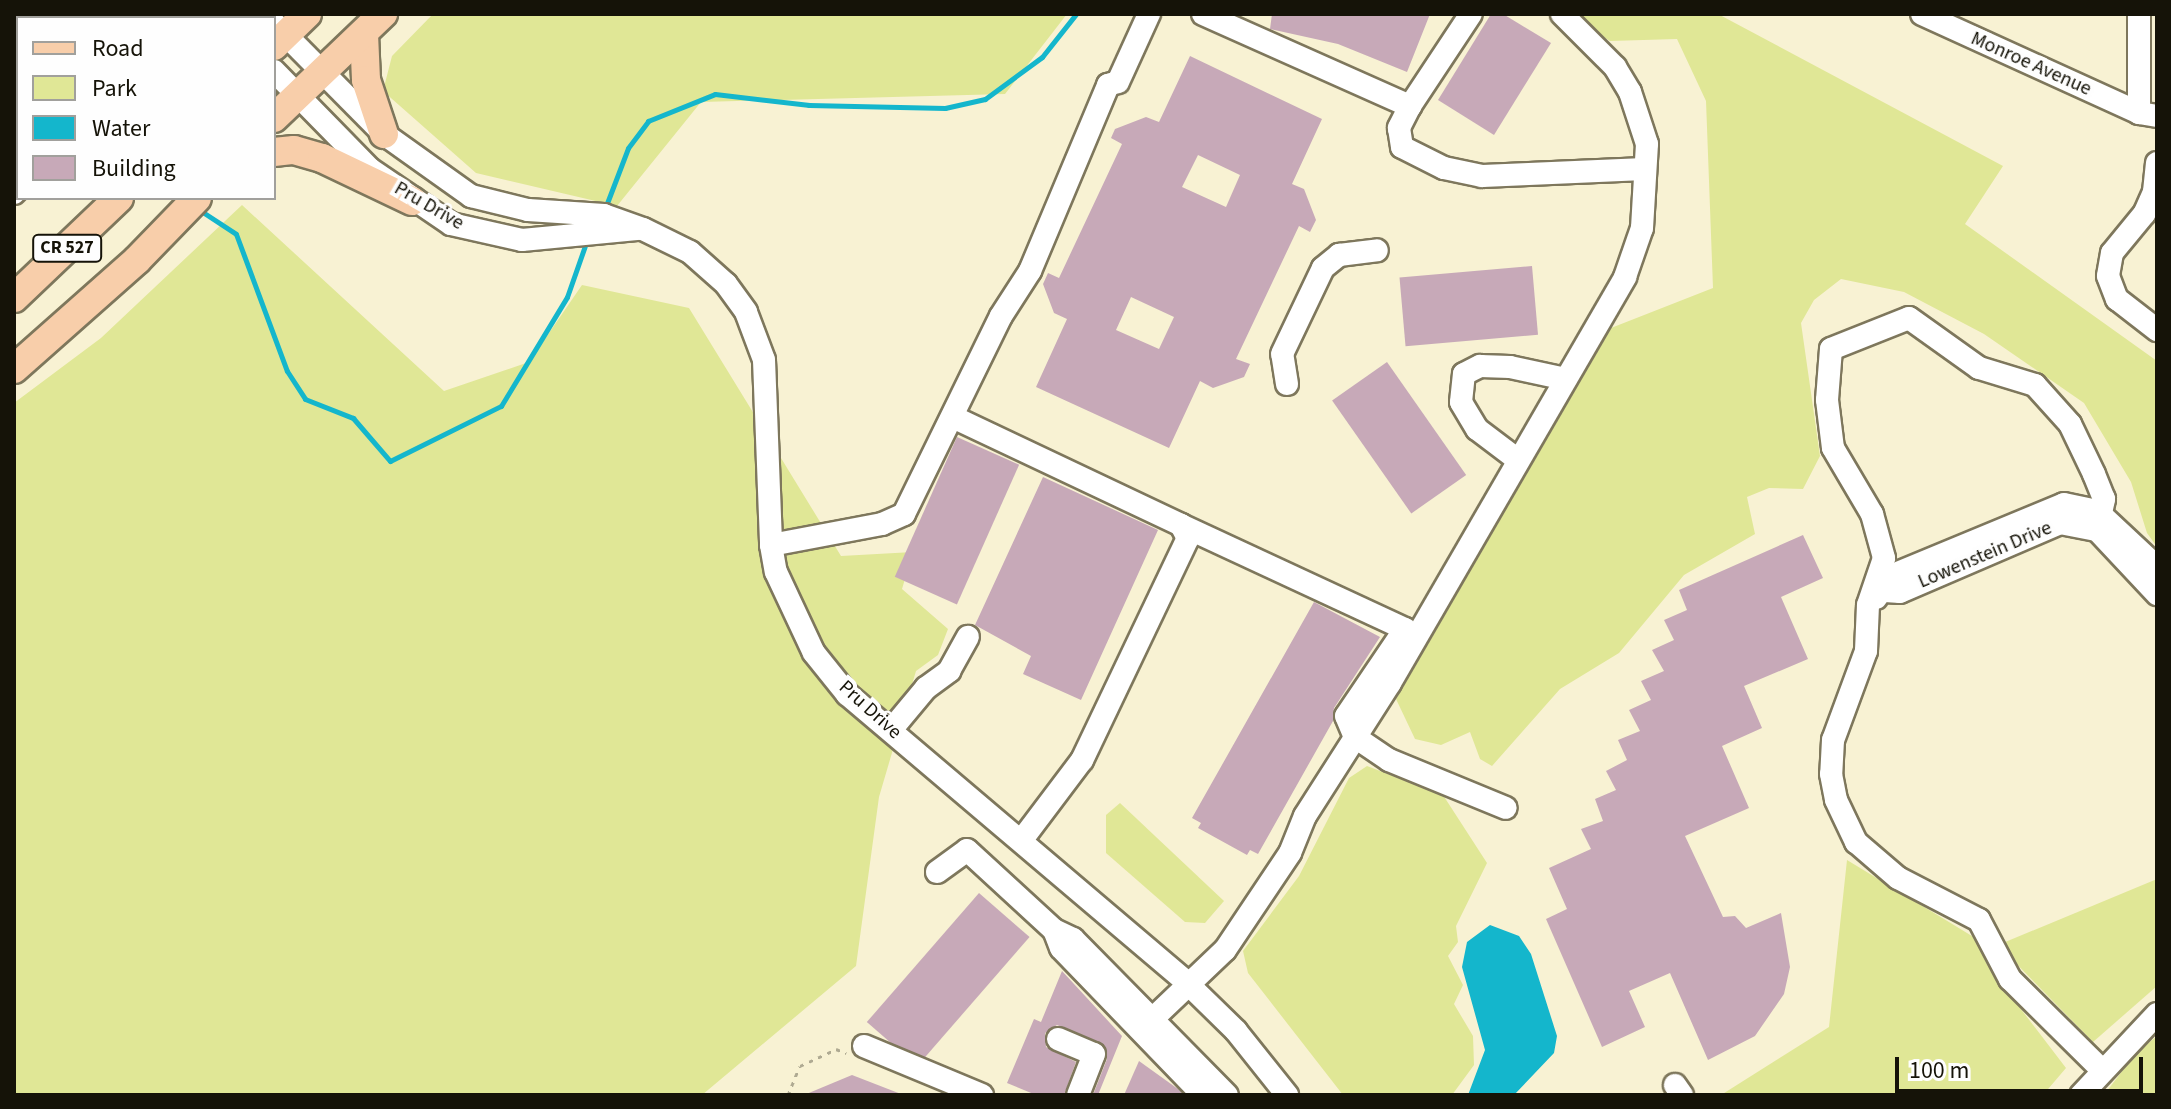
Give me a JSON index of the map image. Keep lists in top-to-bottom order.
{
  "streets": {
    "main road": ["CR 527"],
    "street": ["Monroe Avenue", "Pru Drive", "Lowenstein Drive"]
  },
  "legend": [
    "Road",
    "Park",
    "Water",
    "Building"
  ],
  "scale_bar": "100 m"
}
